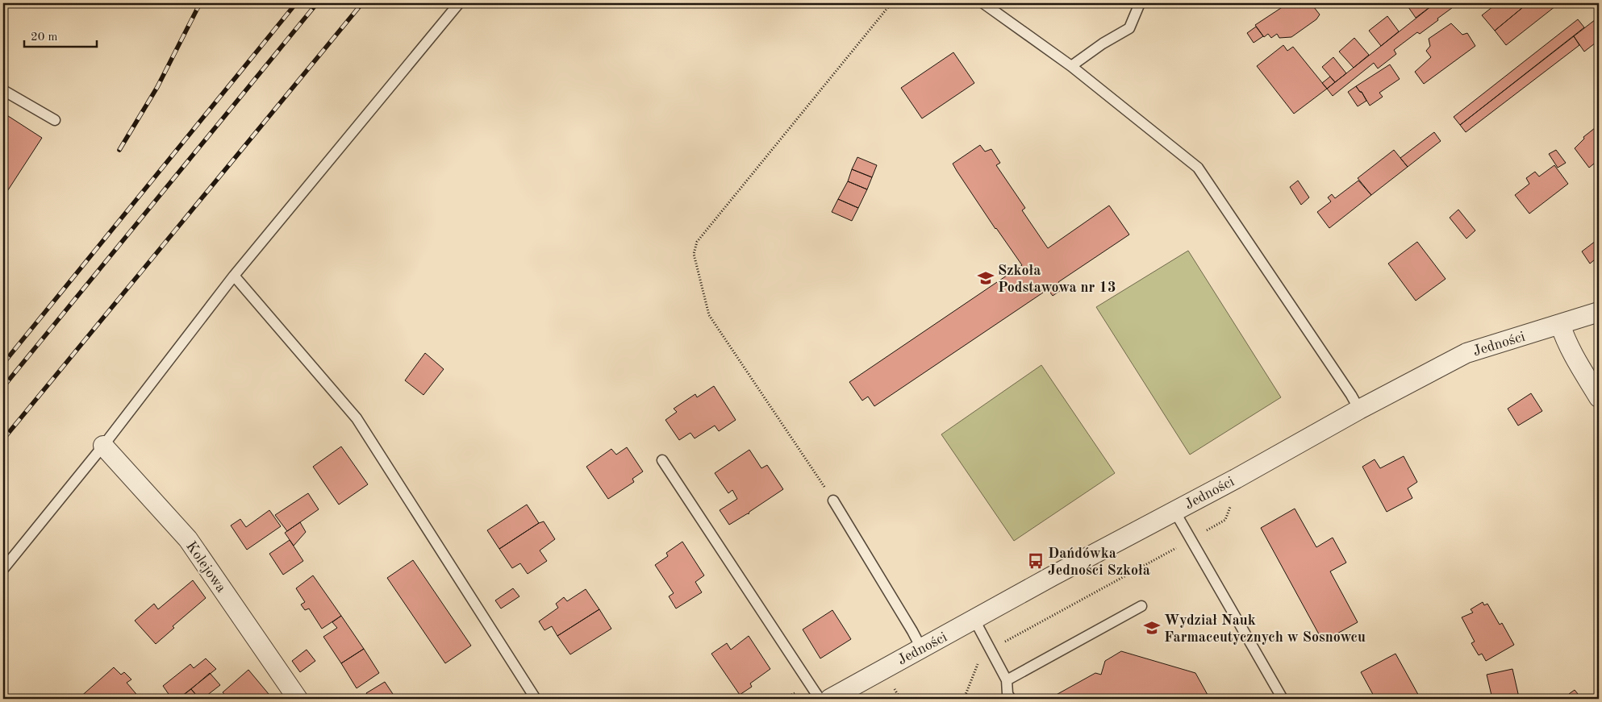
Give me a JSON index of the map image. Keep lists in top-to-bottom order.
{
  "streets": {
    "street": ["Jedności", "Kolejowa"]
  },
  "places": {
    "school or university": ["Szkoła Podstawowa nr 13", "Wydział Nauk Farmaceutycznych w Sosnowcu"],
    "bus stop": ["Dańdówka Jedności Szkoła"]
  },
  "scale_bar": "20 m"
}
